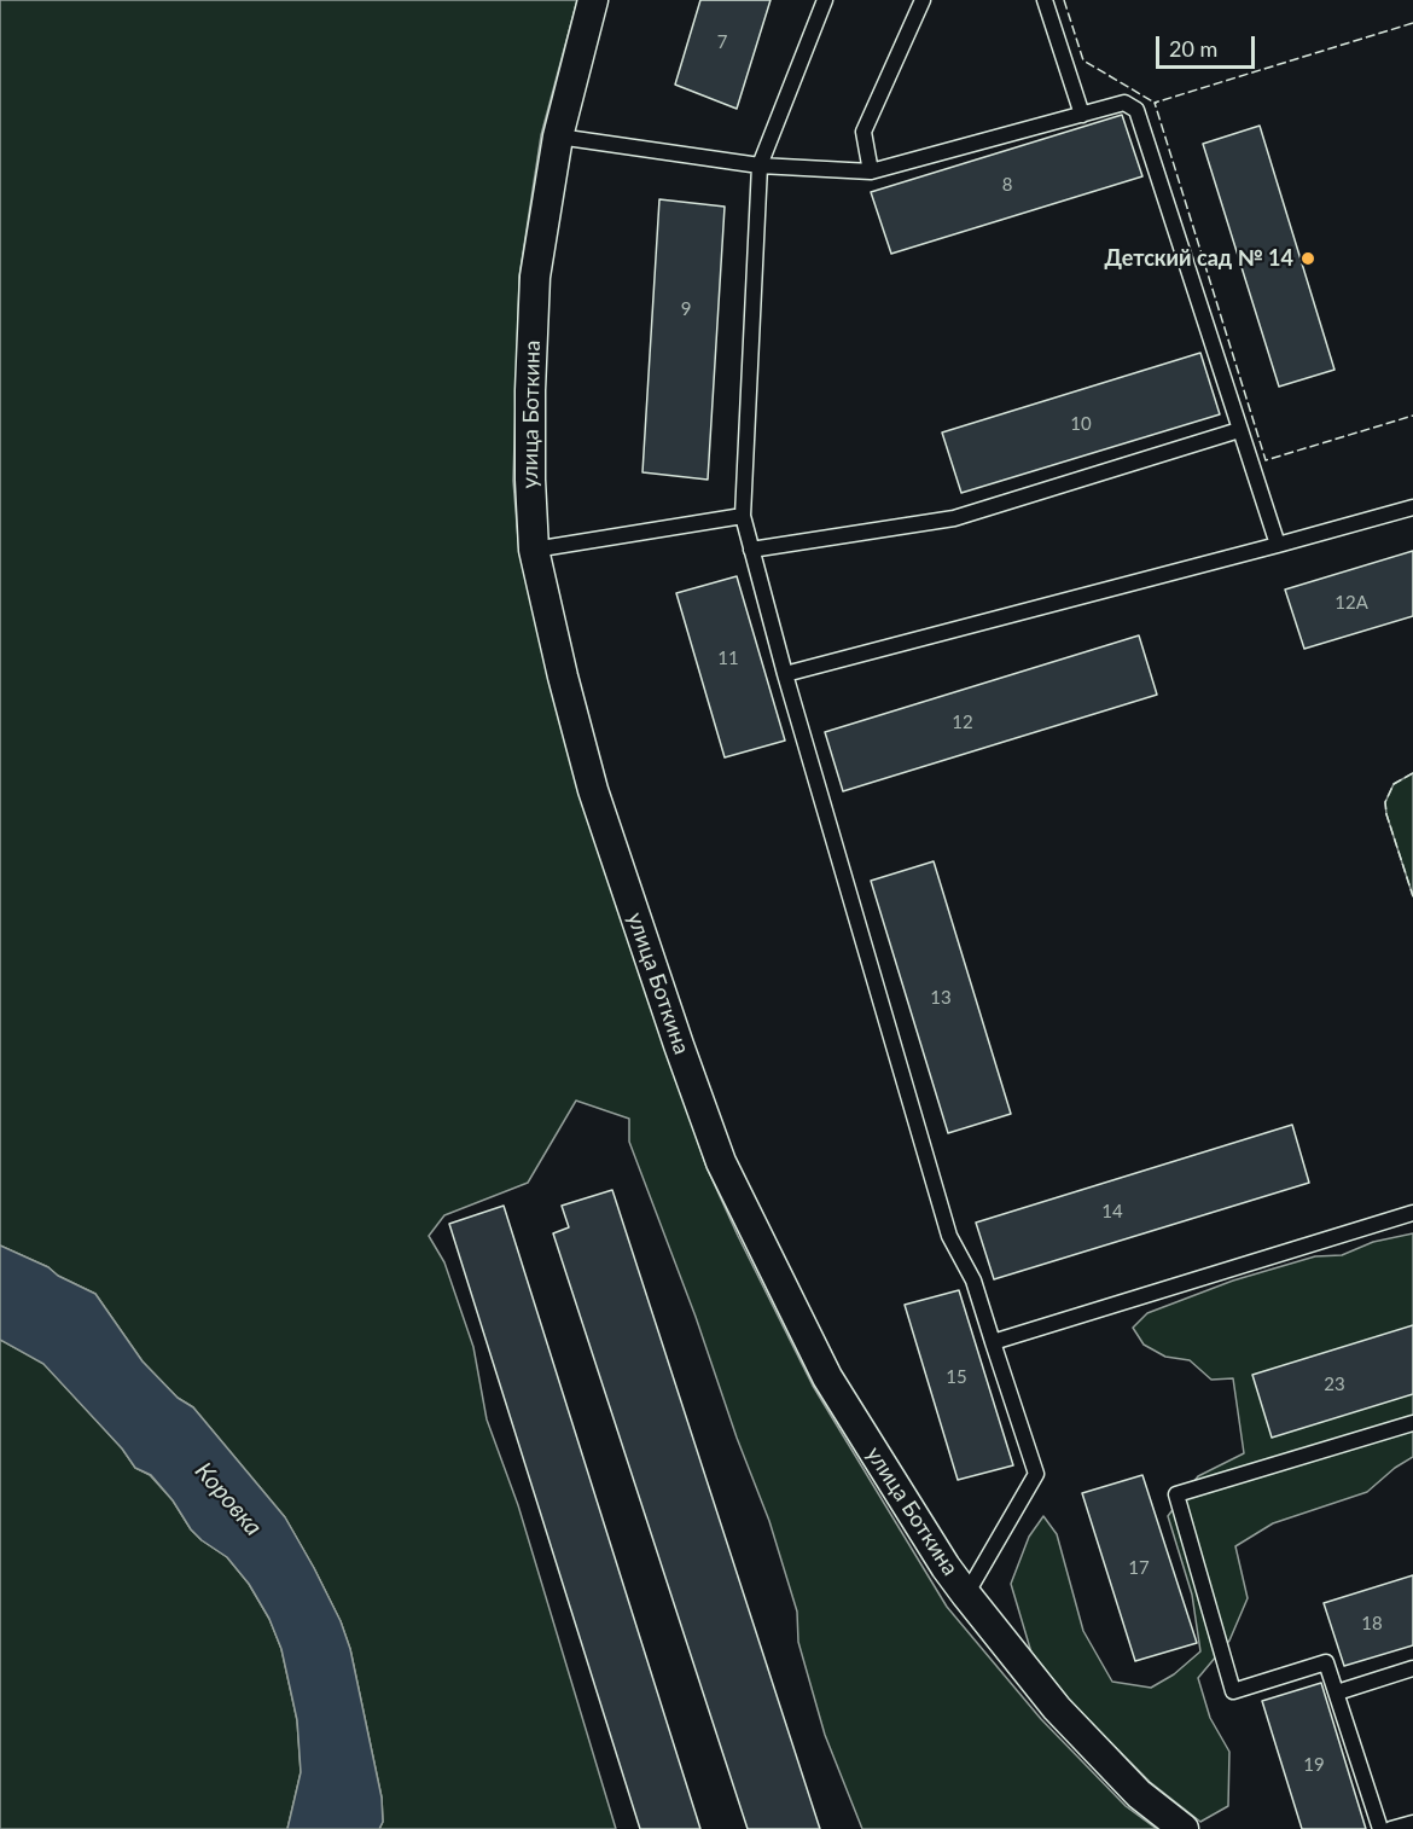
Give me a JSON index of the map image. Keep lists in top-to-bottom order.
{
  "streets": {
    "street": ["улица Боткина"]
  },
  "water": ["Коровка"],
  "places": ["Детский сад № 14"],
  "house_numbers": [
    "7",
    "8",
    "9",
    "10",
    "12А",
    "11",
    "12",
    "13",
    "14",
    "15",
    "23",
    "17",
    "18",
    "19"
  ],
  "scale_bar": "20 m"
}
